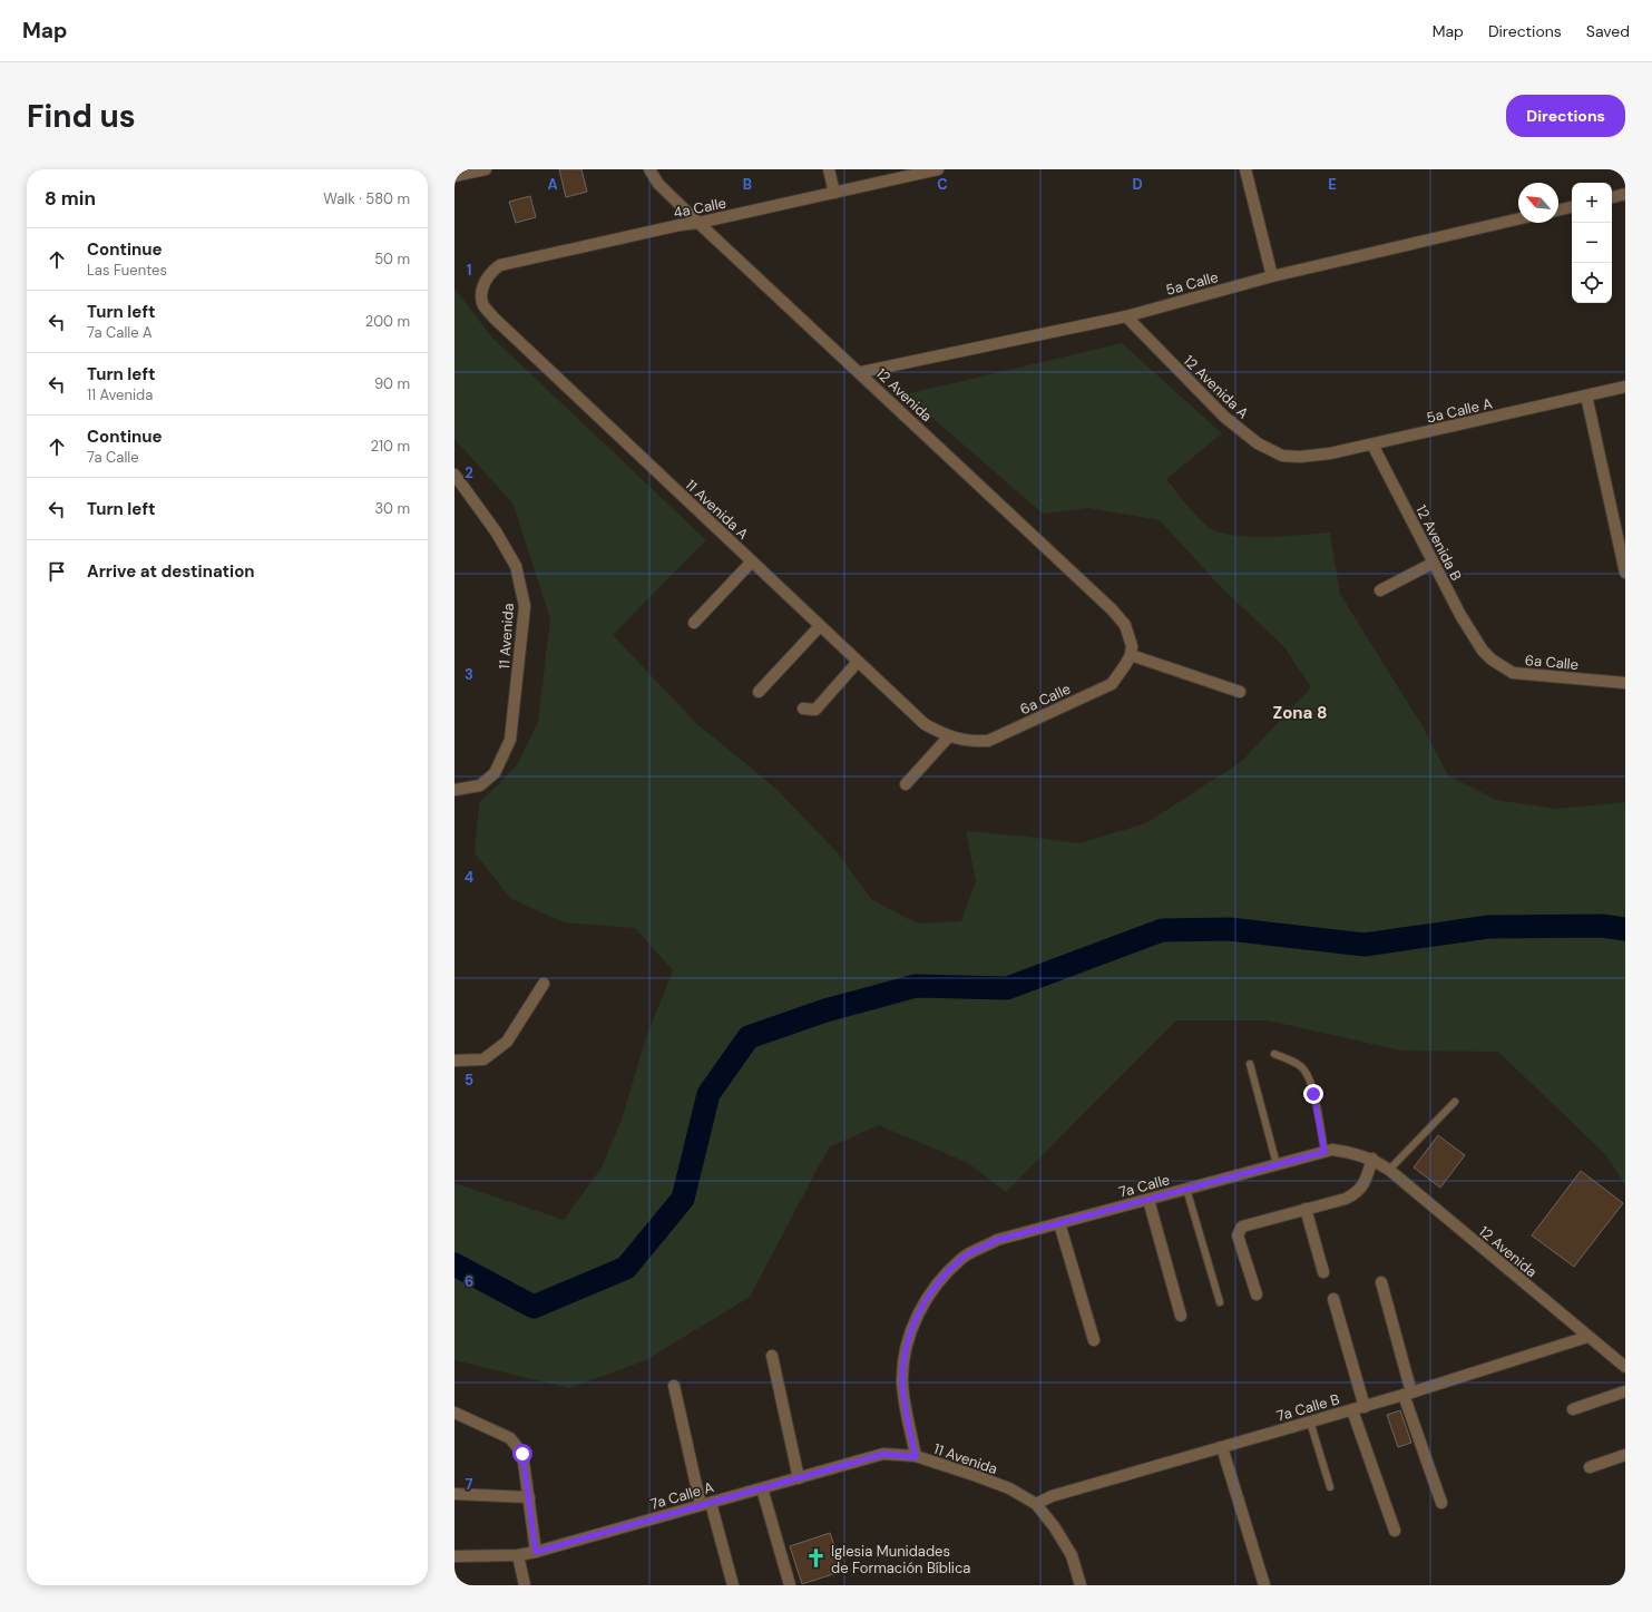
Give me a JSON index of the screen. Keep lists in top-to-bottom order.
{
  "streets": {
    "street": [
      "4a Calle",
      "5a Calle",
      "12 Avenida A",
      "12 Avenida",
      "5a Calle A",
      "11 Avenida A",
      "12 Avenida B",
      "11 Avenida",
      "6a Calle",
      "7a Calle",
      "7a Calle B",
      "7a Calle A"
    ]
  },
  "crossings": [
    ["4a Calle", "12 Avenida"],
    ["4a Calle", "11 Avenida A"],
    ["5a Calle", "12 Avenida A"],
    ["5a Calle", "12 Avenida"],
    ["12 Avenida A", "5a Calle A"],
    ["12 Avenida", "6a Calle"],
    ["12 Avenida", "7a Calle"],
    ["12 Avenida", "7a Calle B"],
    ["5a Calle A", "12 Avenida B"],
    ["11 Avenida A", "6a Calle"],
    ["12 Avenida B", "6a Calle"],
    ["11 Avenida", "7a Calle"],
    ["11 Avenida", "7a Calle B"],
    ["11 Avenida", "7a Calle A"]
  ],
  "districts": ["Zona 8"],
  "places": {
    "church": ["Iglesia Munidades de Formación Bíblica"]
  },
  "north": "top left",
  "page": {
    "header": "Map",
    "nav": ["Map", "Directions", "Saved"],
    "buttons": "Directions",
    "title": "Find us",
    "heading": ["8 min", "Walk · 580 m"],
    "map_buttons": ["+", "−"],
    "list": [
      ["Continue", "Las Fuentes", "50 m"],
      ["Turn left", "7a Calle A", "200 m"],
      ["Turn left", "11 Avenida", "90 m"],
      ["Continue", "7a Calle", "210 m"],
      ["Turn left", "30 m"],
      "Arrive at destination"
    ]
  },
  "grid": {
    "columns": [
      "A",
      "B",
      "C",
      "D",
      "E"
    ],
    "rows": [
      "1",
      "2",
      "3",
      "4",
      "5",
      "6",
      "7"
    ]
  }
}
